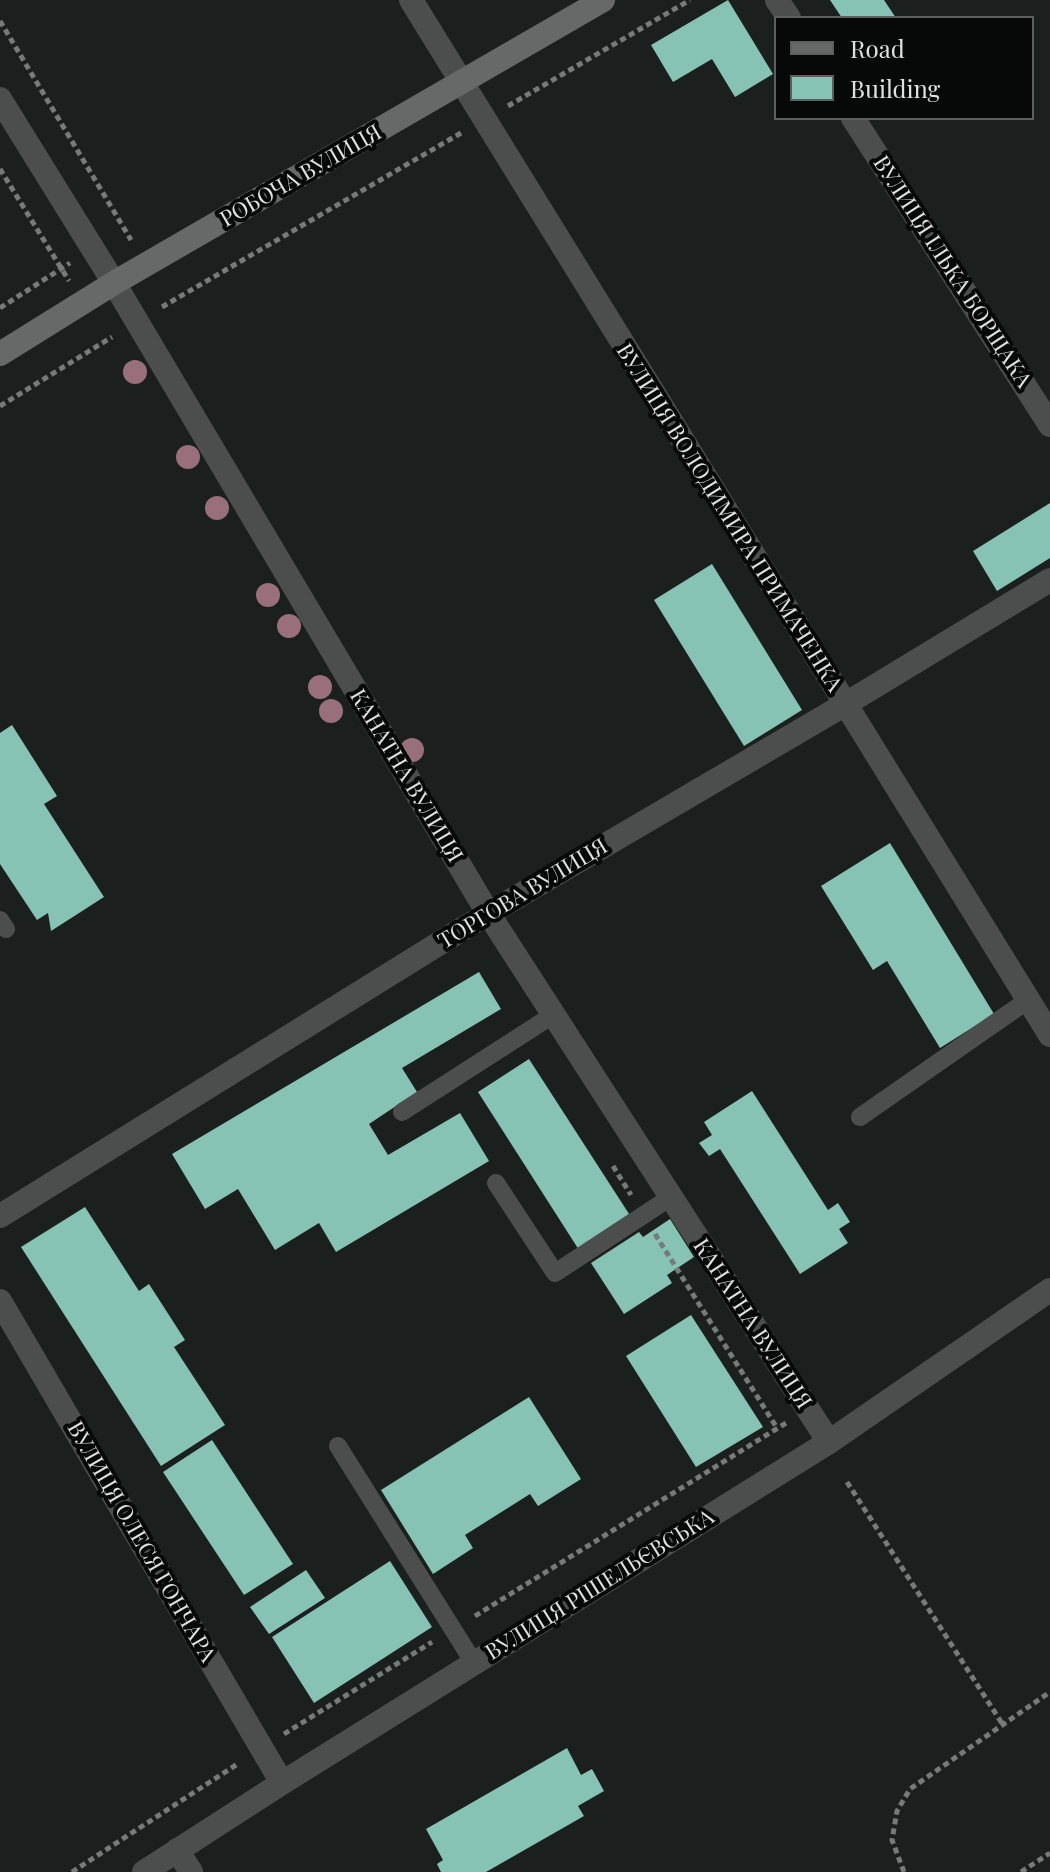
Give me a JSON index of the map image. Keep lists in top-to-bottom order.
{
  "streets": {
    "street": [
      "РОБОЧА ВУЛИЦЯ",
      "ВУЛИЦЯ ІЛЬКА БОРЩАКА",
      "ВУЛИЦЯ ВОЛОДИМИРА ПРИМАЧЕНКА",
      "КАНАТНА ВУЛИЦЯ",
      "ТОРГОВА ВУЛИЦЯ",
      "ВУЛИЦЯ ОЛЕСЯ ГОНЧАРА",
      "ВУЛИЦЯ РІШЕЛЬЄВСЬКА"
    ]
  },
  "crossings": [
    ["РОБОЧА ВУЛИЦЯ", "ВУЛИЦЯ ВОЛОДИМИРА ПРИМАЧЕНКА"],
    ["РОБОЧА ВУЛИЦЯ", "КАНАТНА ВУЛИЦЯ"],
    ["ВУЛИЦЯ ВОЛОДИМИРА ПРИМАЧЕНКА", "ТОРГОВА ВУЛИЦЯ"],
    ["КАНАТНА ВУЛИЦЯ", "ТОРГОВА ВУЛИЦЯ"],
    ["КАНАТНА ВУЛИЦЯ", "ВУЛИЦЯ РІШЕЛЬЄВСЬКА"],
    ["ВУЛИЦЯ ОЛЕСЯ ГОНЧАРА", "ВУЛИЦЯ РІШЕЛЬЄВСЬКА"]
  ],
  "legend": ["Road", "Building"]
}
